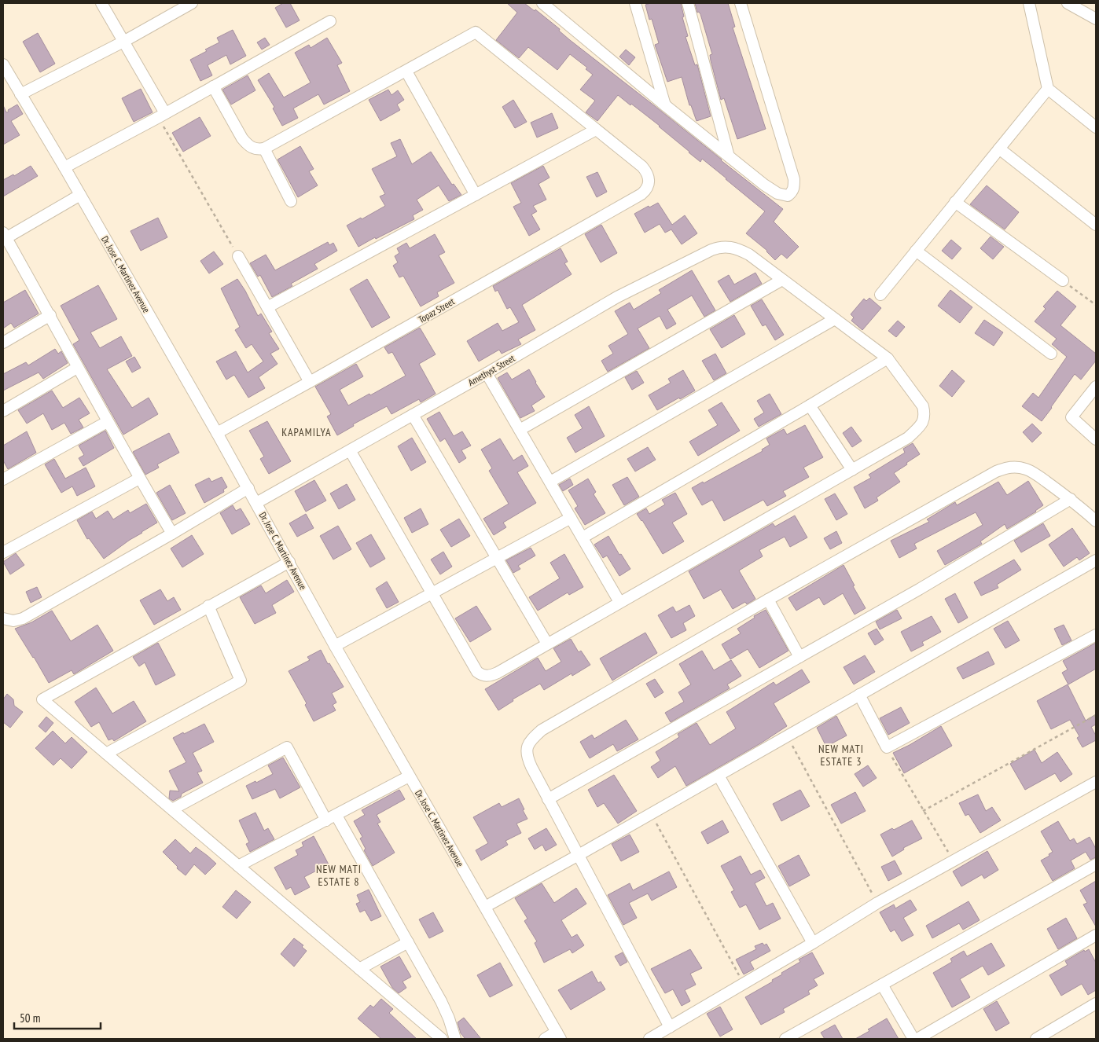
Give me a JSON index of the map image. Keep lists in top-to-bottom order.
{
  "streets": {
    "street": ["Dr. Jose C. Martinez Avenue", "Topaz Street", "Amethyst Street"]
  },
  "crossings": [
    ["Dr. Jose C. Martinez Avenue", "Topaz Street"],
    ["Dr. Jose C. Martinez Avenue", "Amethyst Street"]
  ],
  "districts": ["KAPAMILYA", "NEW MATI ESTATE 3", "NEW MATI ESTATE 8"],
  "scale_bar": "50 m"
}
